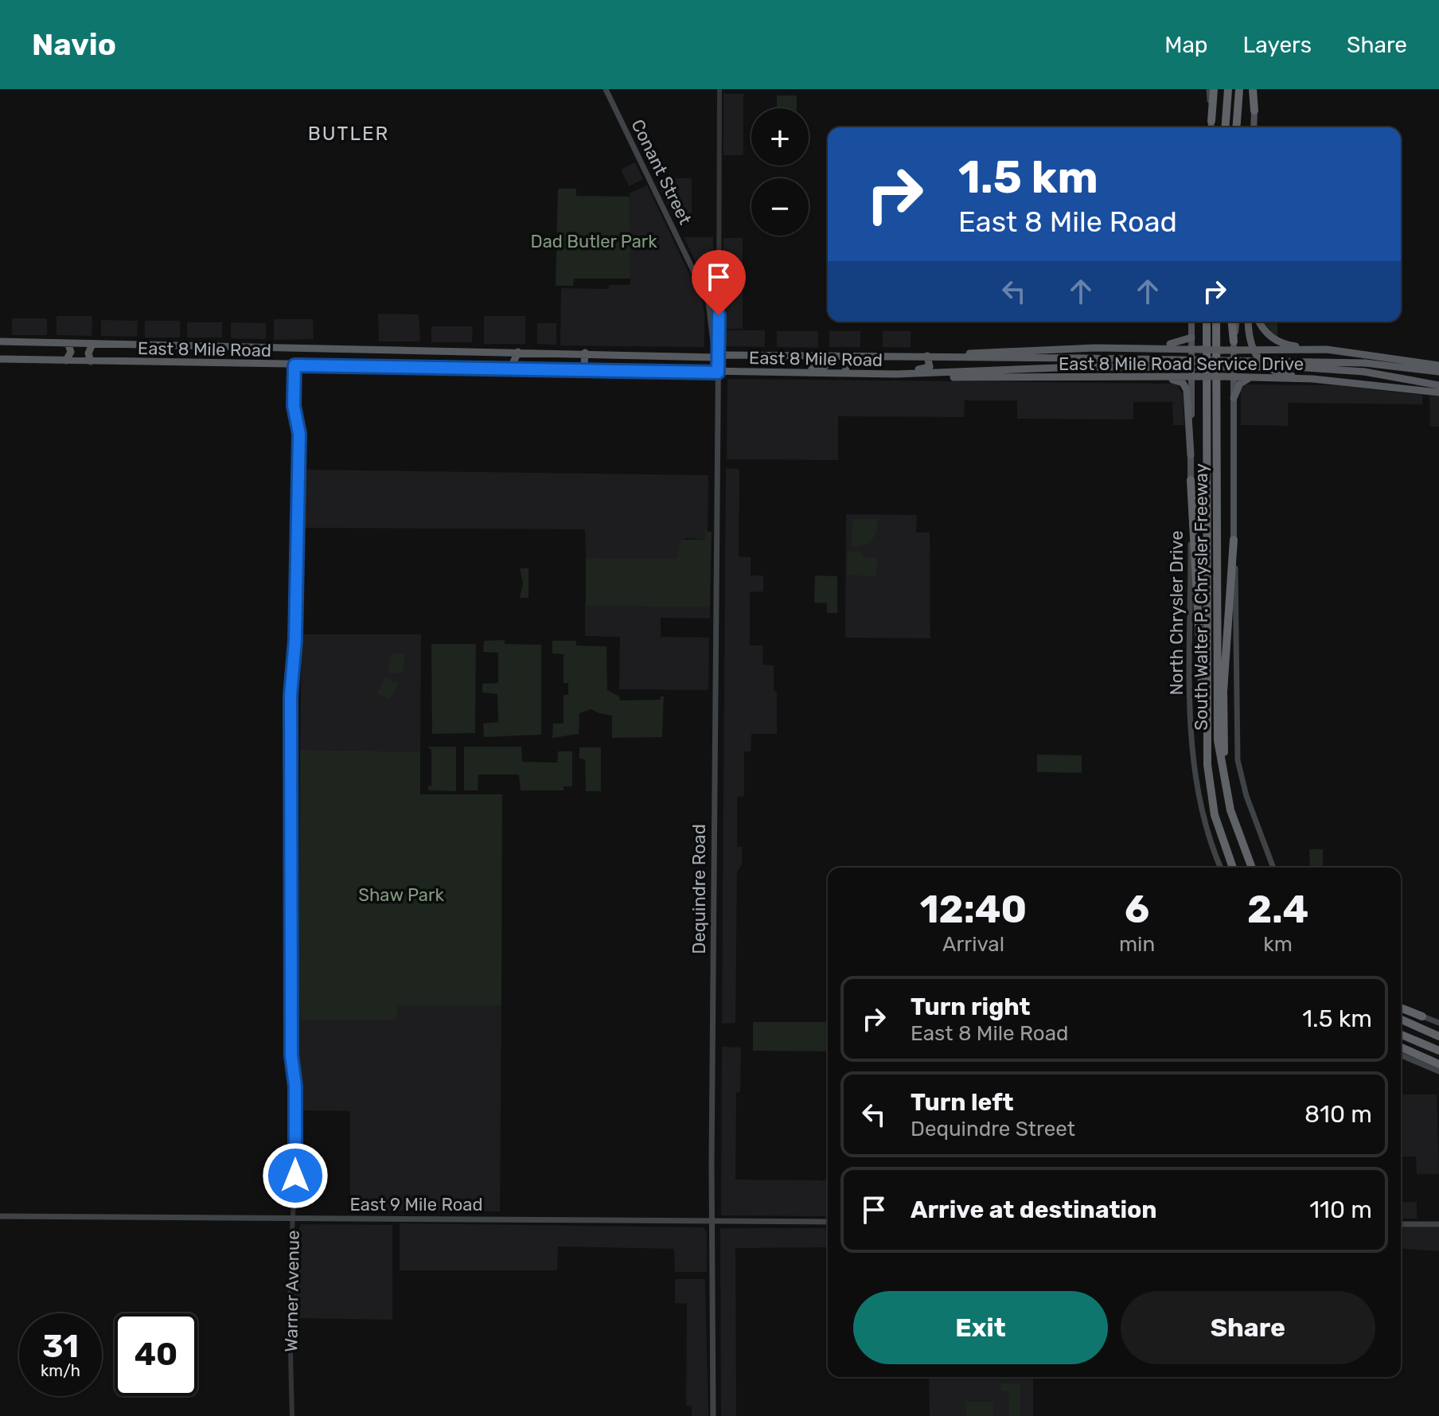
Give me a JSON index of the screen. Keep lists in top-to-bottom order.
{
  "streets": {
    "highway": ["East 8 Mile Road", "East 8 Mile Road Service Drive", "South Walter P. Chrysler Freeway"],
    "main road": [
      "Conant Street",
      "North Chrysler Drive",
      "Dequindre Road",
      "East 9 Mile Road"
    ],
    "street": ["Warner Avenue"]
  },
  "crossings": [
    ["Conant Street", "East 8 Mile Road"],
    ["Conant Street", "Dequindre Road"],
    ["East 8 Mile Road", "East 8 Mile Road Service Drive"],
    ["East 8 Mile Road", "North Chrysler Drive"],
    ["East 8 Mile Road", "Dequindre Road"],
    ["East 8 Mile Road", "Warner Avenue"],
    ["East 8 Mile Road Service Drive", "North Chrysler Drive"],
    ["Dequindre Road", "East 9 Mile Road"],
    ["East 9 Mile Road", "Warner Avenue"]
  ],
  "districts": ["BUTLER"],
  "parks": ["Dad Butler Park", "Shaw Park"],
  "page": {
    "header": "Navio",
    "nav": ["Map", "Layers", "Share"],
    "map_buttons": ["+", "−"],
    "turn": ["1.5 km", "East 8 Mile Road"],
    "eta": [
      "12:40",
      "Arrival",
      "6",
      "min",
      "2.4",
      "km"
    ],
    "list": [
      {
        "name": "Turn right",
        "note": "East 8 Mile Road",
        "value": "1.5 km"
      },
      {
        "name": "Turn left",
        "note": "Dequindre Street",
        "value": "810 m"
      },
      {
        "name": "Arrive at destination",
        "value": "110 m"
      }
    ],
    "buttons": ["Exit", "Share"],
    "speed": "31 km/h",
    "limit": "40"
  }
}
